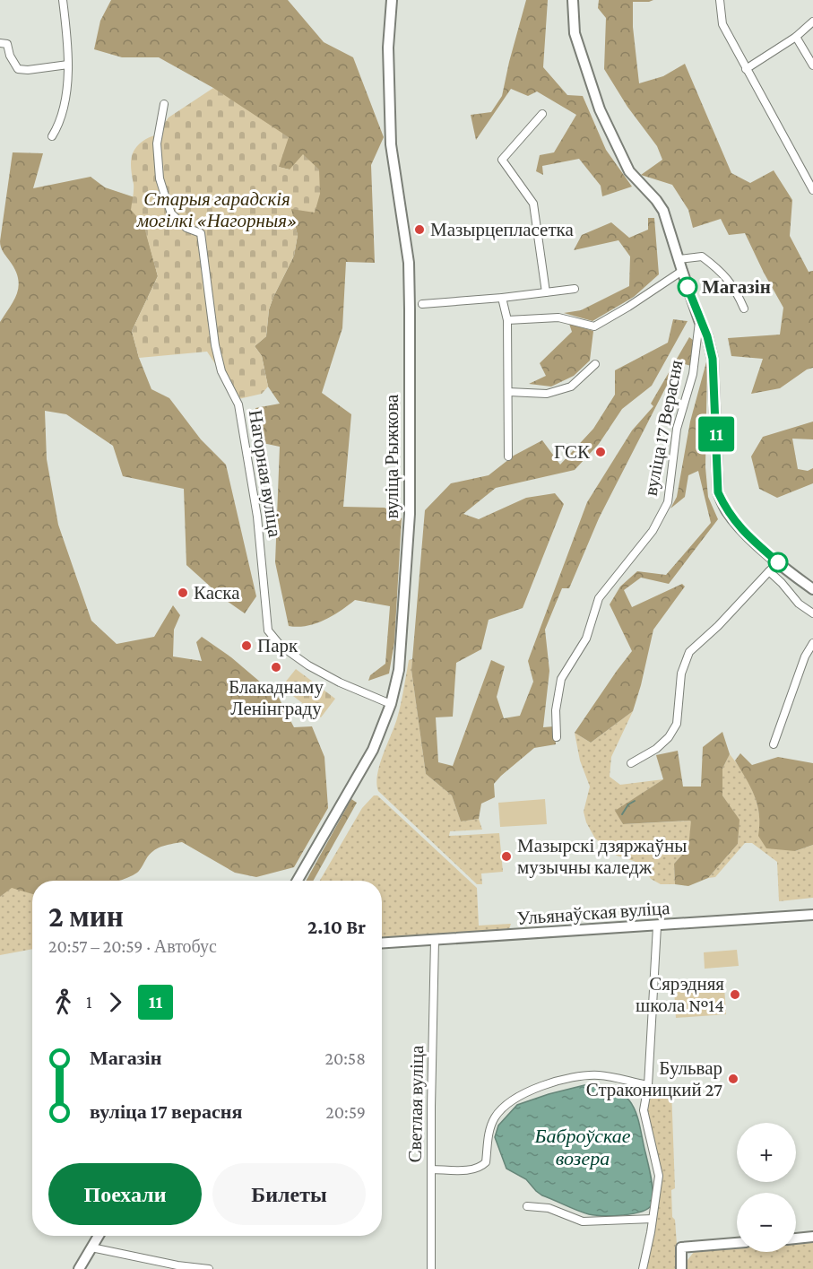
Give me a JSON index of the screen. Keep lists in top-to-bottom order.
{
  "streets": {
    "main road": ["вуліца 17 Верасня", "вуліца Рыжкова", "Ульянаўская вуліца"],
    "street": ["Нагорная вуліца", "Светлая вуліца"]
  },
  "crossings": [
    ["вуліца Рыжкова", "Нагорная вуліца"],
    ["Ульянаўская вуліца", "Светлая вуліца"]
  ],
  "water": ["Баброўскае возера"],
  "parks": ["Старыя гарадскія могілкі «Нагорныя»"],
  "places": [
    "Мазырцепласетка",
    "Магазін",
    "ГСК",
    "Каска",
    "Парк",
    "Блакаднаму Ленінграду",
    "Мазырскі дзяржаўны музычны каледж",
    "Сярэдняя школа №14",
    "Бульвар Страконицкий 27"
  ],
  "lines": ["bus line 11"],
  "page": {
    "on_map": "11",
    "heading": ["2 мин", "20:57 – 20:59 · Автобус", "2.10 Br"],
    "legs": ["1", "11"],
    "list": [
      {
        "name": "Магазін",
        "value": "20:58"
      },
      {
        "name": "вуліца 17 верасня",
        "value": "20:59"
      }
    ],
    "map_buttons": ["+", "−"],
    "buttons": ["Поехали", "Билеты"]
  }
}
